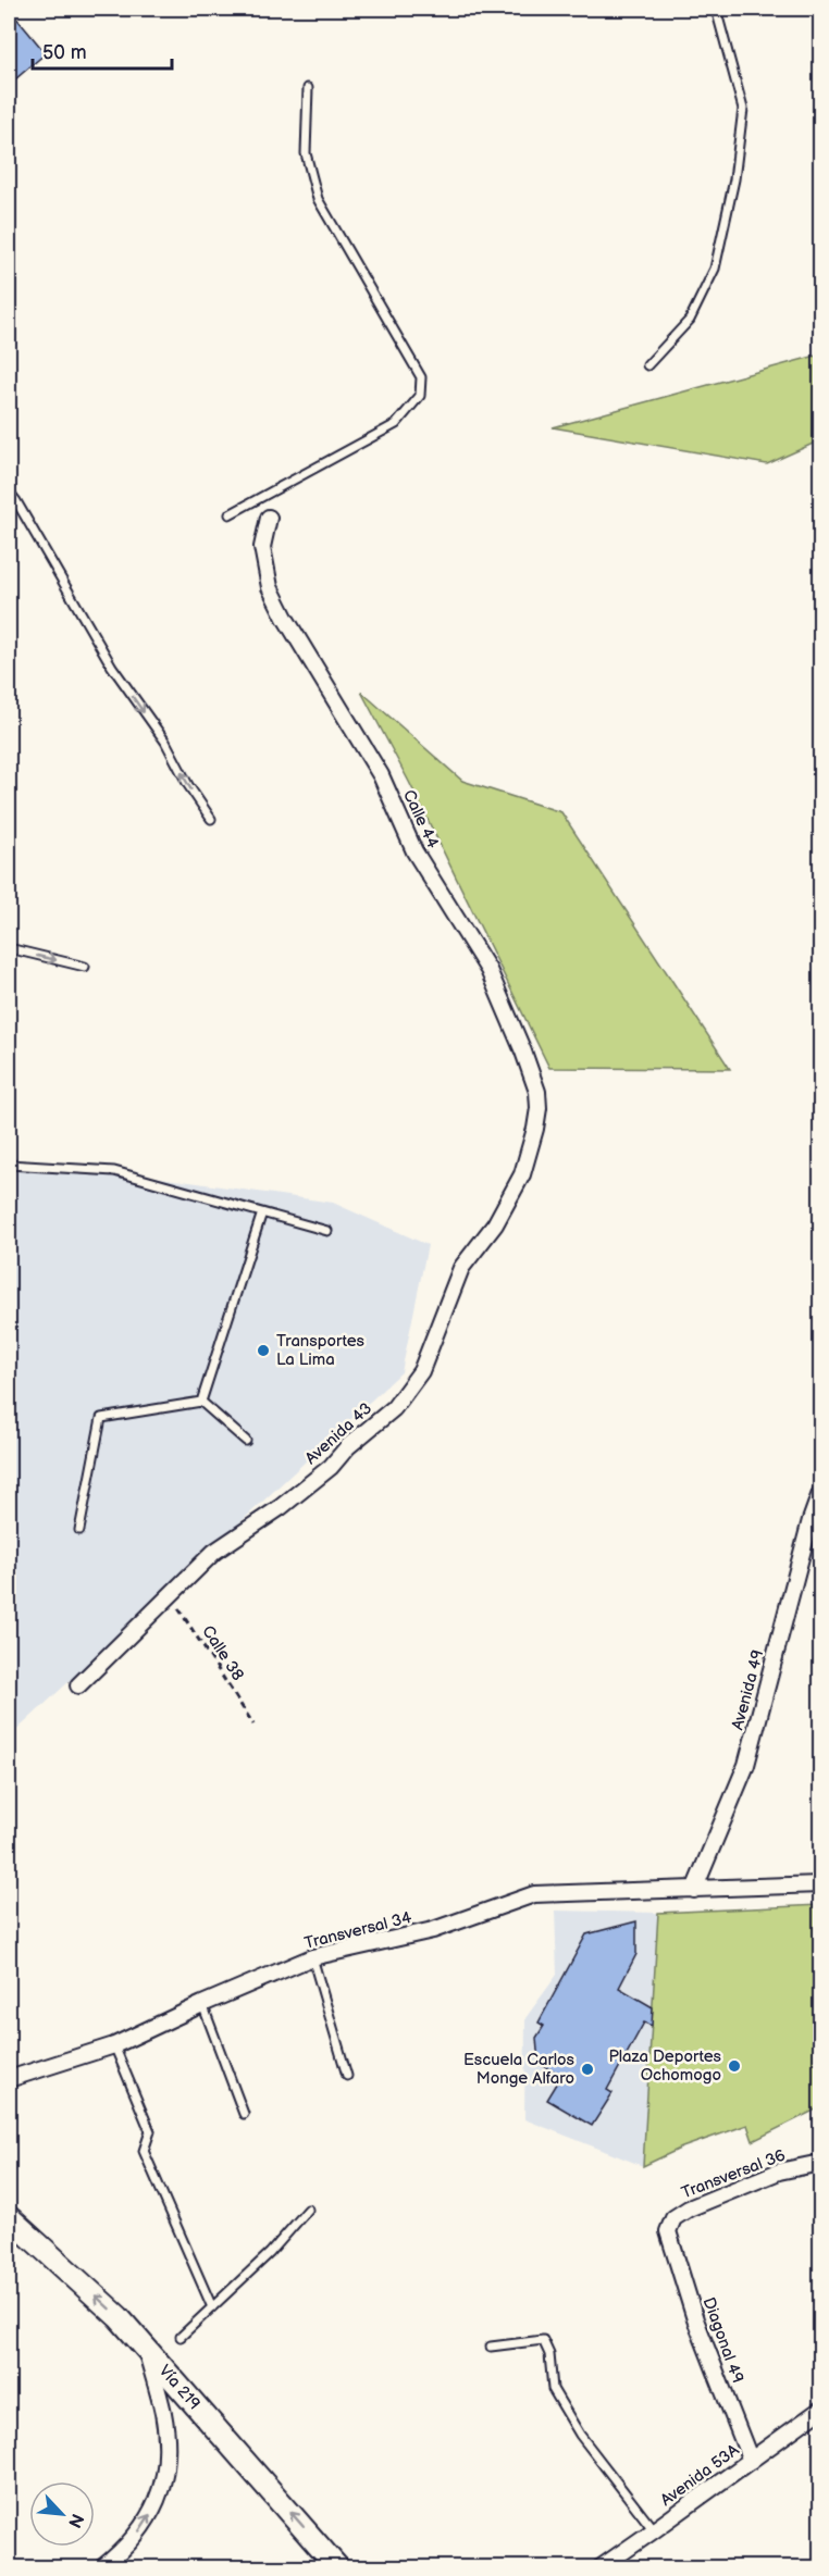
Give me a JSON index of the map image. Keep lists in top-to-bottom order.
{
  "streets": {
    "main road": ["Vía 219"],
    "street": [
      "Calle 44",
      "Avenida 43",
      "Avenida 49",
      "Transversal 34",
      "Transversal 36",
      "Diagonal 49",
      "Avenida 53A"
    ],
    "path": ["Calle 38"]
  },
  "crossings": [
    ["Calle 44", "Avenida 43"],
    ["Avenida 43", "Calle 38"],
    ["Avenida 49", "Transversal 34"],
    ["Transversal 36", "Diagonal 49"],
    ["Diagonal 49", "Avenida 53A"]
  ],
  "one_way": ["Vía 219"],
  "places": ["Transportes La Lima", "Plaza Deportes Ochomogo", "Escuela Carlos Monge Alfaro"],
  "scale_bar": "50 m",
  "north": "bottom right"
}
